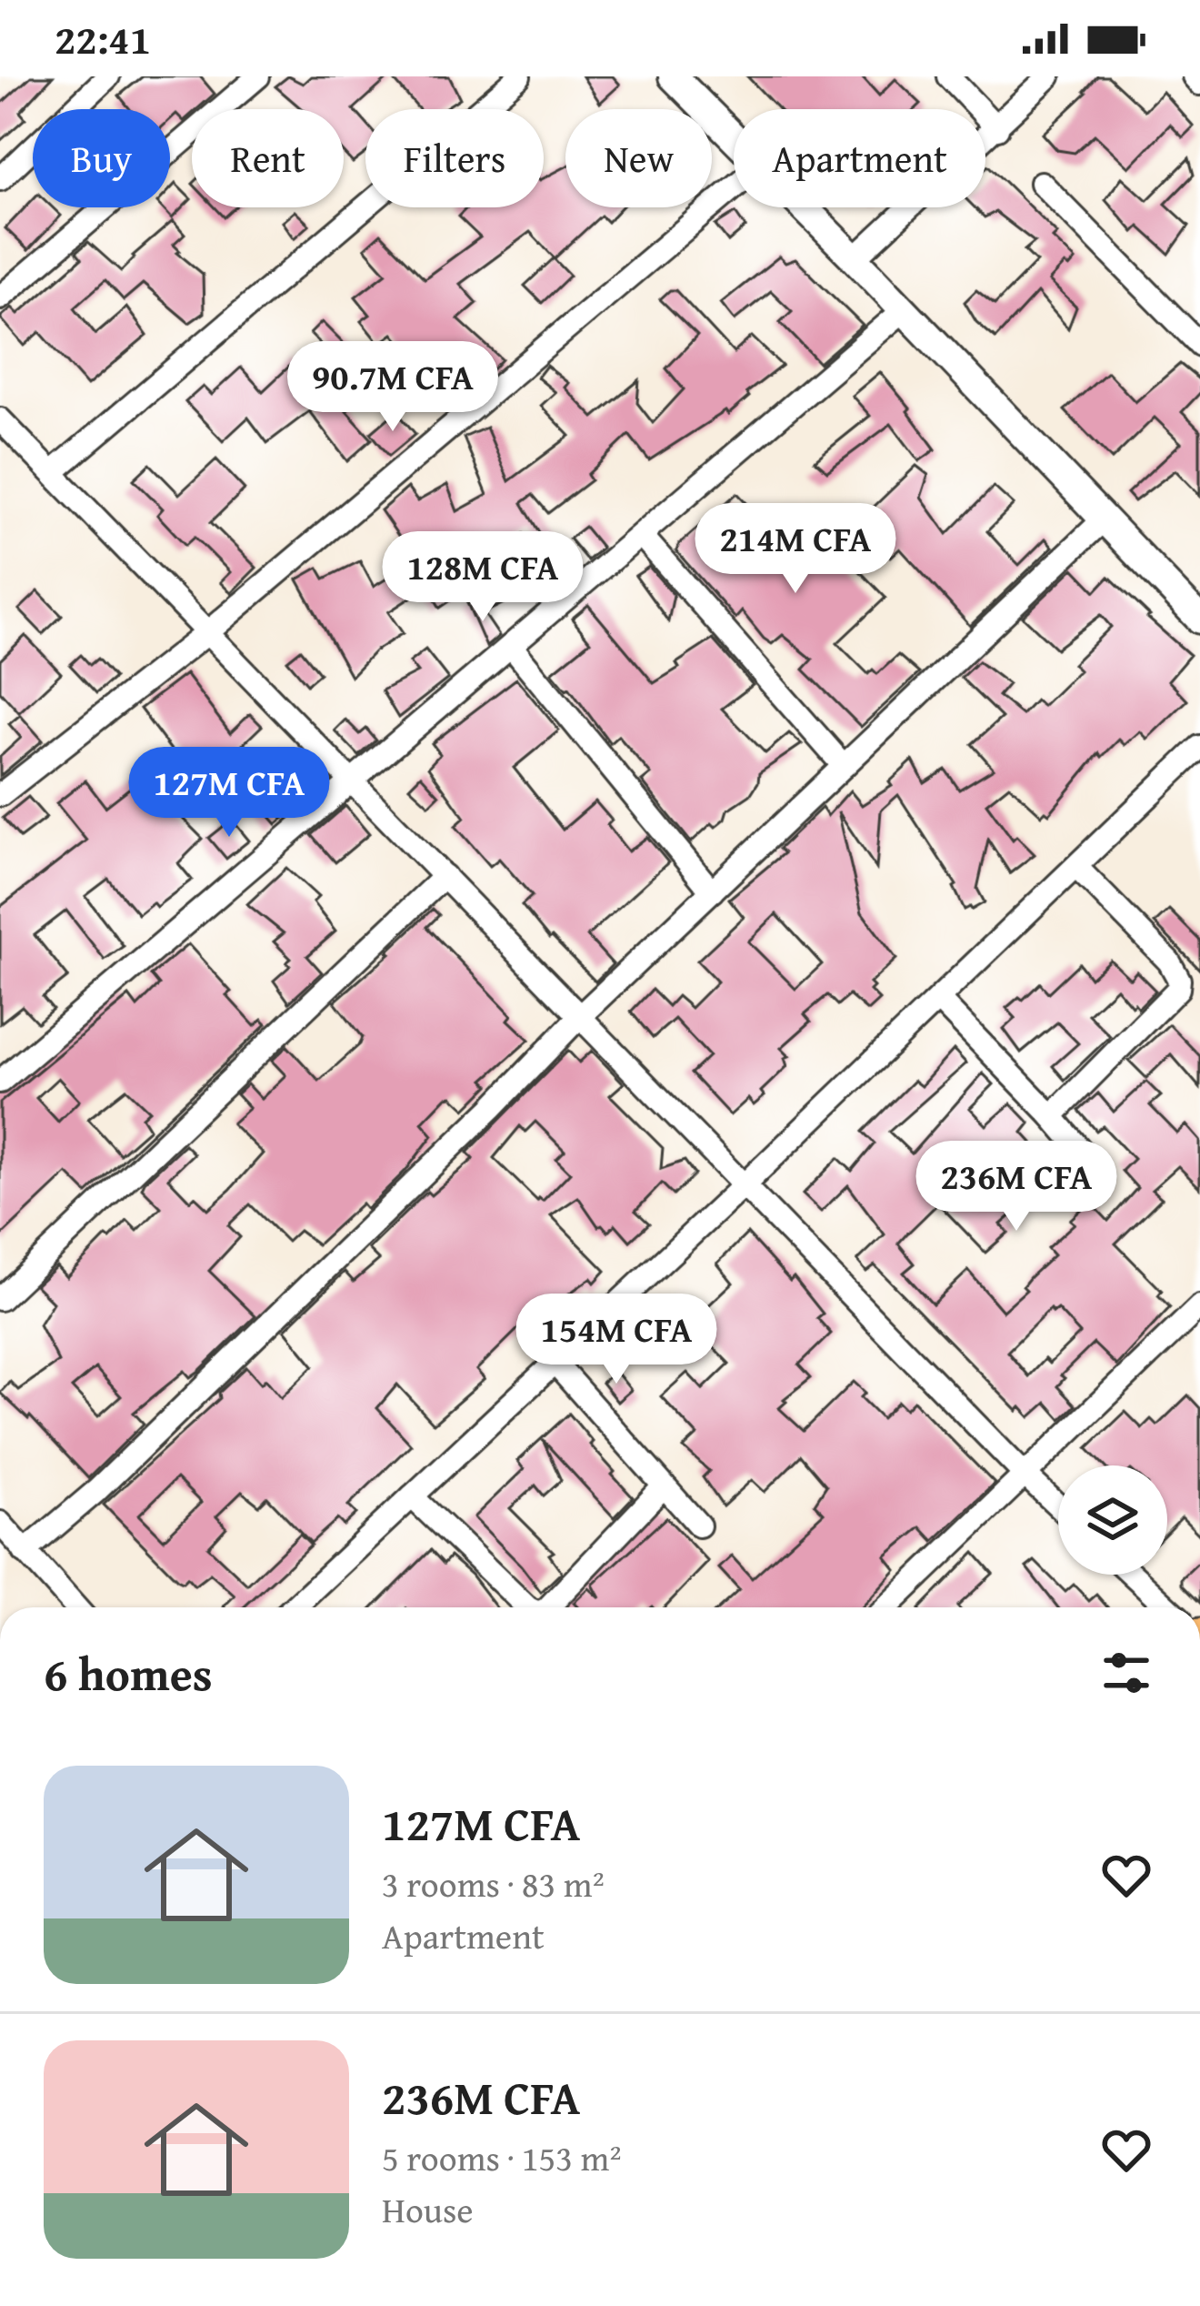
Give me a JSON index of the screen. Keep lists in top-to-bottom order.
{
  "page": {
    "status": "22:41",
    "chip": [
      "Buy",
      "Rent",
      "Filters",
      "New",
      "Apartment"
    ],
    "price": [
      "90.7M CFA",
      "214M CFA",
      "128M CFA",
      "127M CFA",
      "236M CFA",
      "154M CFA"
    ],
    "heading": "6 homes",
    "list": [
      {
        "name": "127M CFA",
        "note": "3 rooms · 83 m² · Apartment"
      },
      {
        "name": "236M CFA",
        "note": "5 rooms · 153 m² · House"
      }
    ]
  }
}
